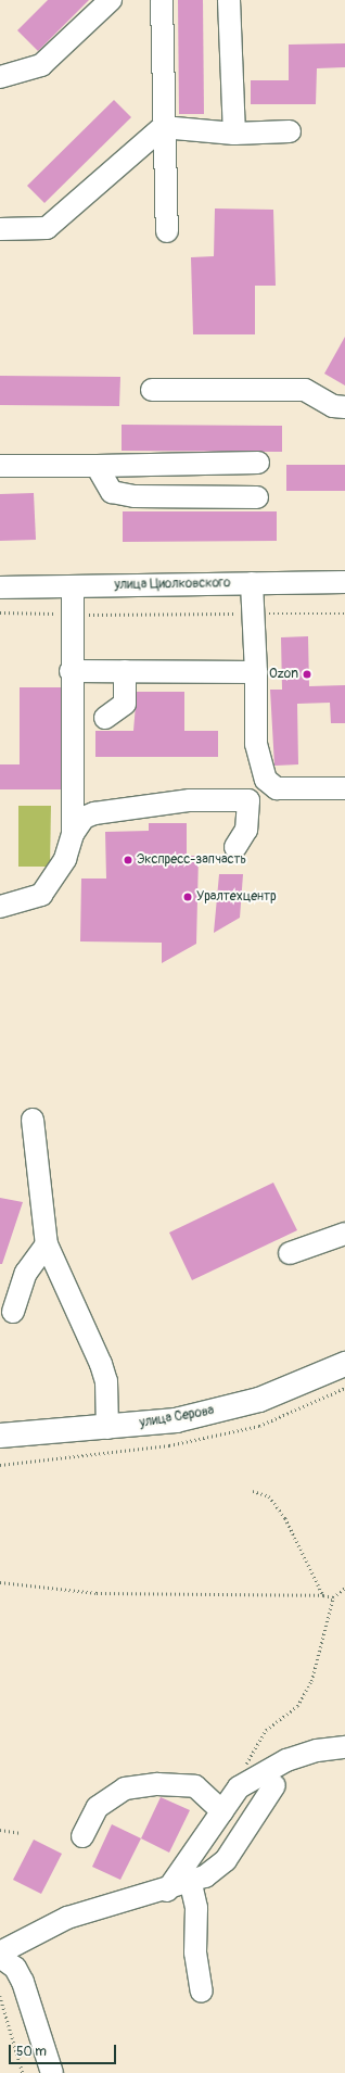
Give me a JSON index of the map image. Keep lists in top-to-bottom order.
{
  "streets": {
    "main road": ["улица Серова"],
    "street": ["улица Циолковского"]
  },
  "places": ["Ozon", "Экспресс-запчасть", "Уралтехцентр"],
  "scale_bar": "50 m"
}
